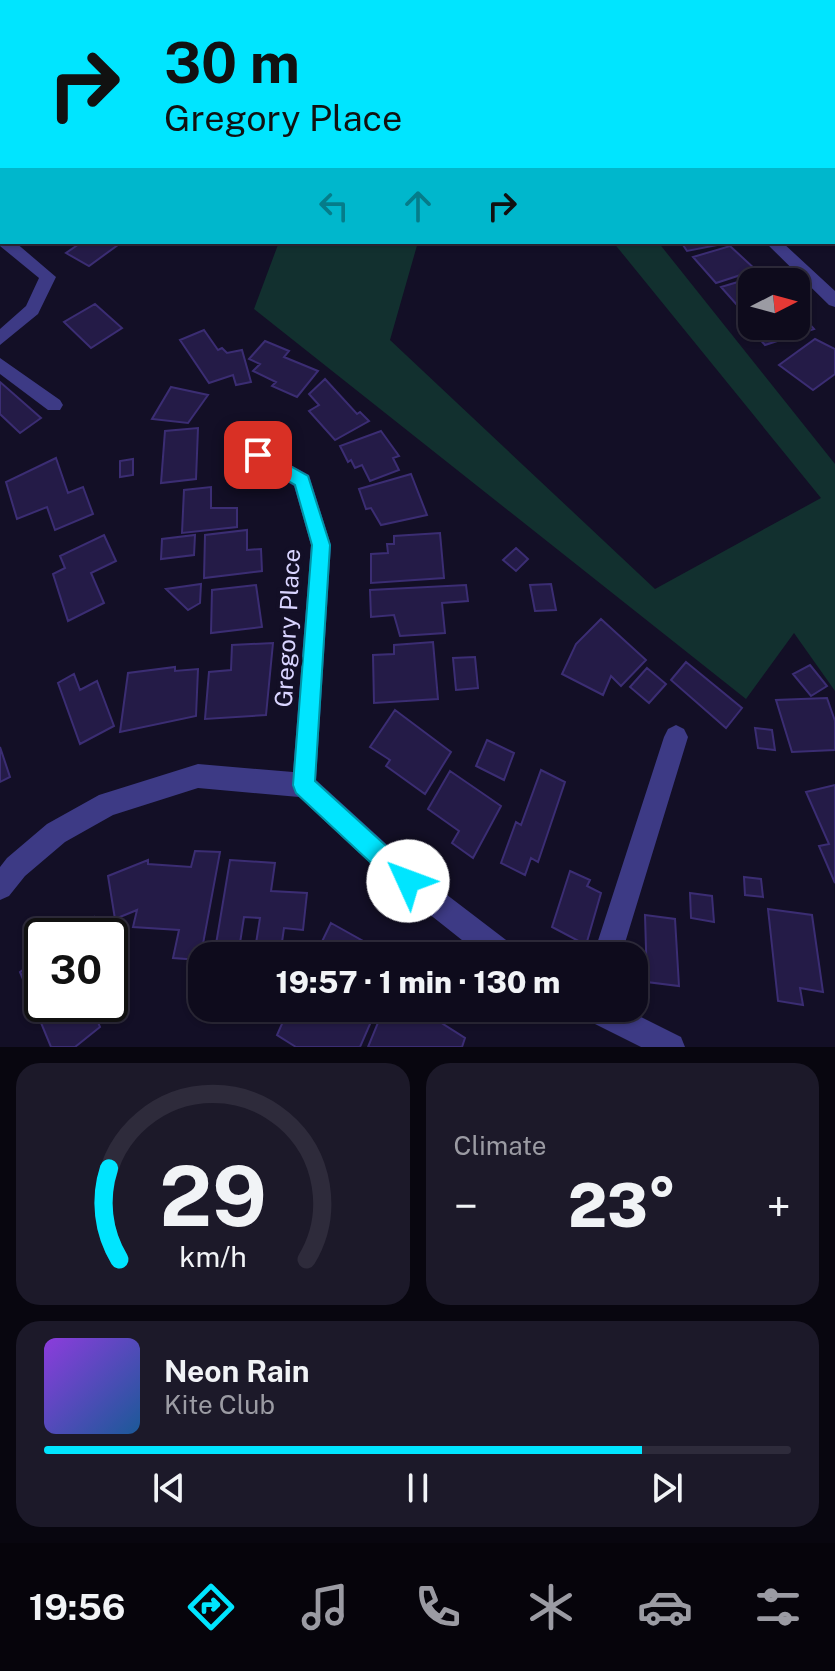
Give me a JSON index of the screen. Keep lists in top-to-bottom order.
{
  "streets": {
    "street": ["Gregory Place"]
  },
  "north": "right",
  "page": {
    "turn": ["30 m", "Gregory Place"],
    "limit": "30",
    "trip": "19:57 · 1 min · 130 m",
    "tile": "Climate",
    "heat": ["−", "23°", "+"],
    "song": ["Neon Rain", "Kite Club"],
    "tabs": "19:56",
    "gauge": ["29", "km/h"]
  }
}
